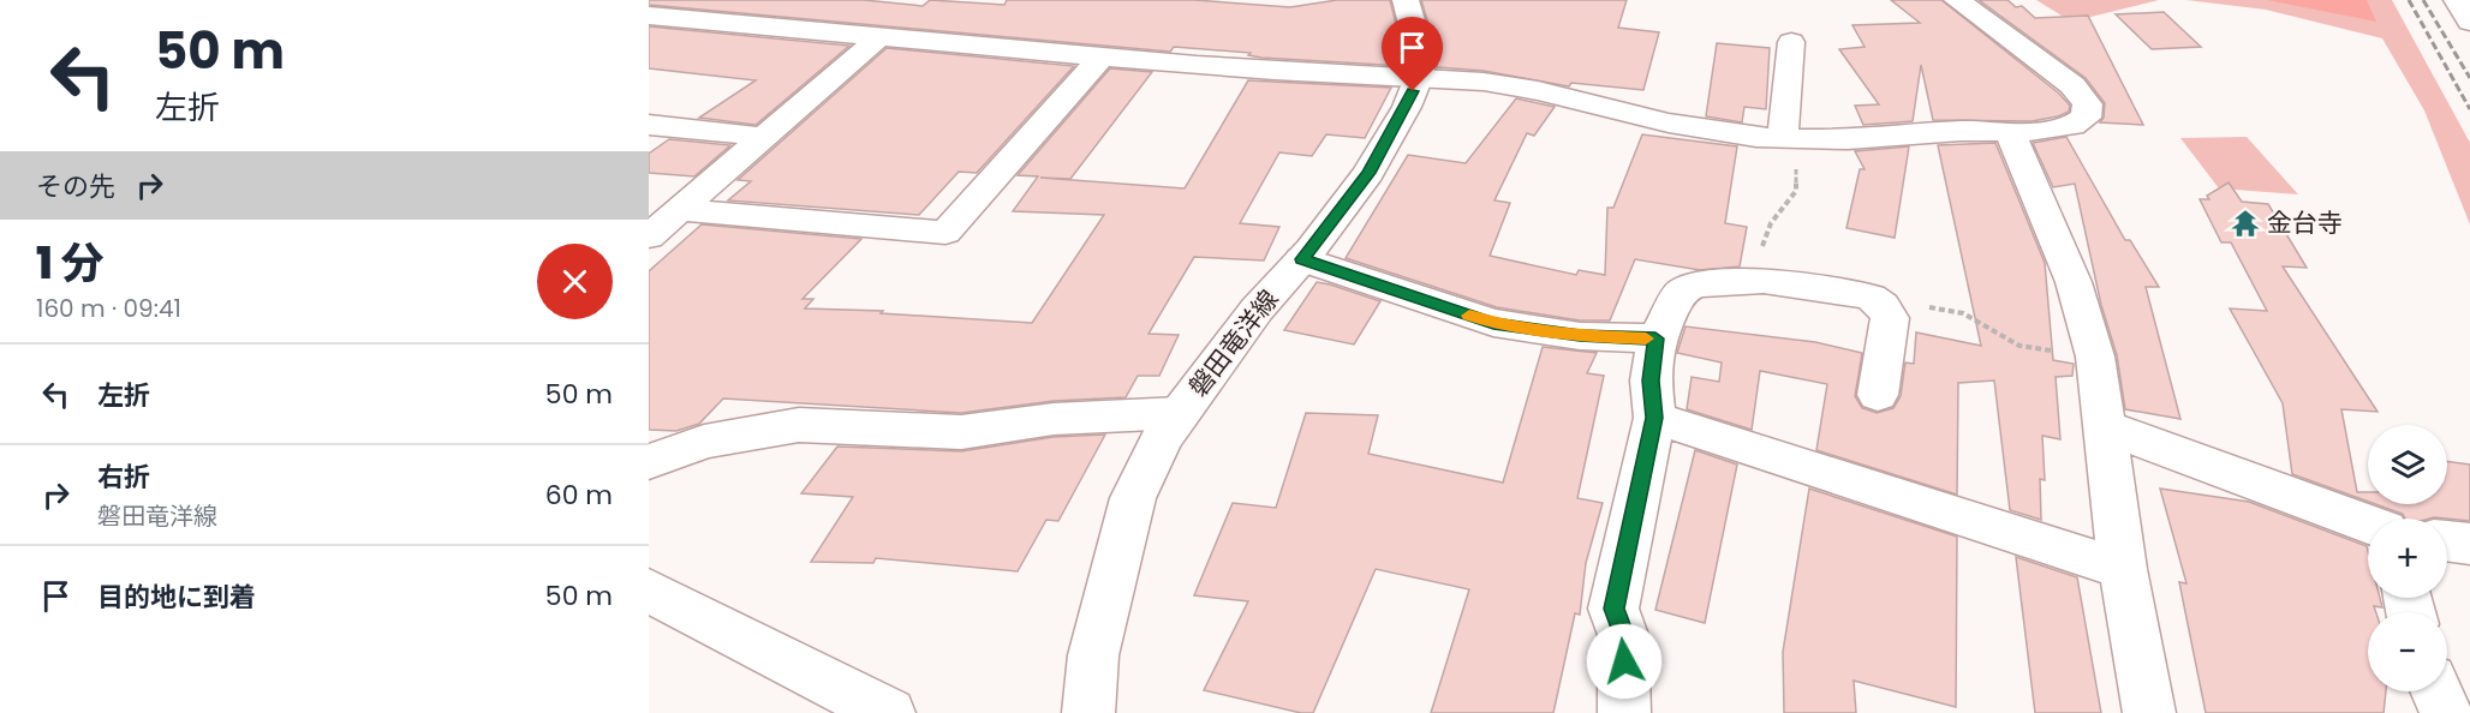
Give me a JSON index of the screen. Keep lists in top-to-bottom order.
{
  "streets": {
    "street": ["磐田竜洋線"]
  },
  "places": {
    "temple": ["金台寺"]
  },
  "page": {
    "turn": ["50 m", "左折"],
    "then": "その先",
    "heading": ["1 分", "160 m · 09:41"],
    "list": [
      {
        "name": "左折",
        "value": "50 m"
      },
      {
        "name": "右折",
        "note": "磐田竜洋線",
        "value": "60 m"
      },
      {
        "name": "目的地に到着",
        "value": "50 m"
      }
    ],
    "map_buttons": ["+", "−"]
  }
}
